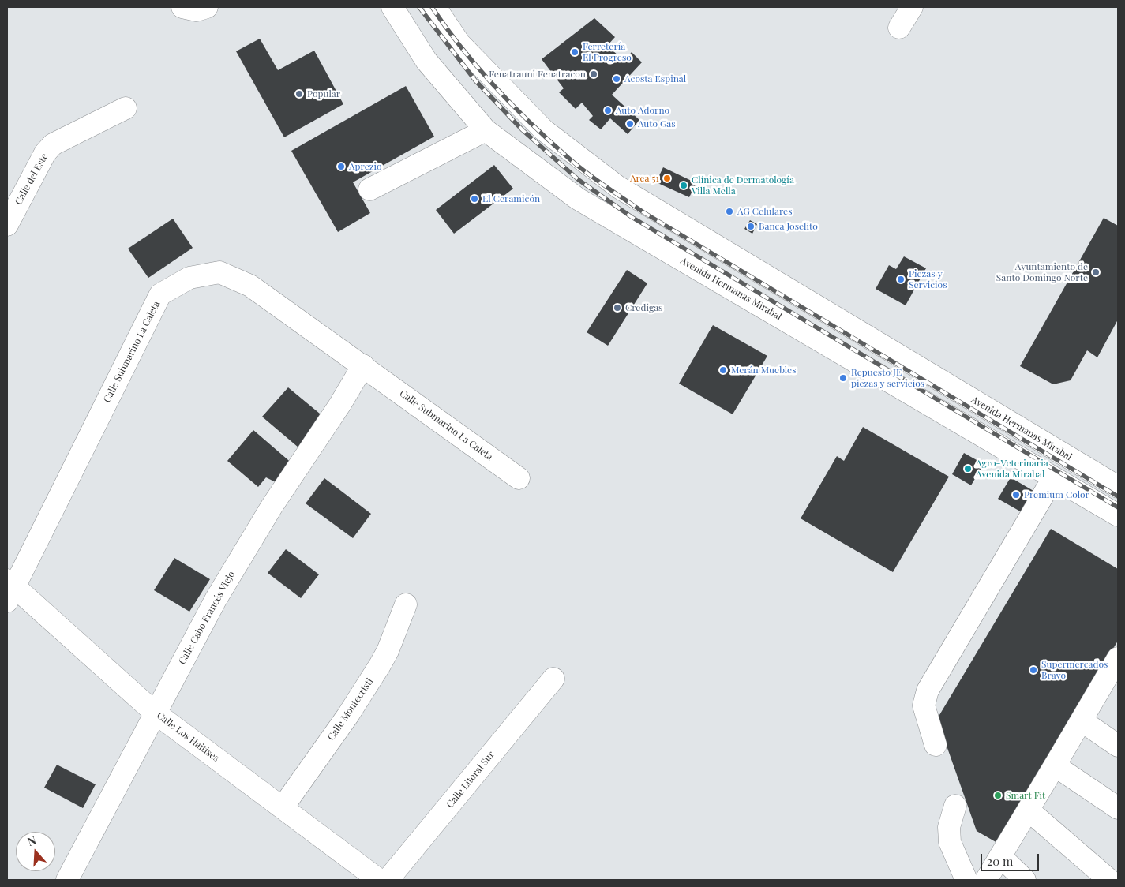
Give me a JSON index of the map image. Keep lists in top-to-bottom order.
{
  "streets": {
    "street": [
      "Calle del Este",
      "Avenida Hermanas Mirabal",
      "Calle Submarino La Caleta",
      "Calle Cabo Francés Viejo",
      "Calle Montecristi",
      "Calle Los Haitises",
      "Calle Litoral Sur"
    ]
  },
  "crossings": [
    ["Calle Submarino La Caleta", "Calle Cabo Francés Viejo"],
    ["Calle Submarino La Caleta", "Calle Los Haitises"],
    ["Calle Cabo Francés Viejo", "Calle Los Haitises"],
    ["Calle Montecristi", "Calle Los Haitises"]
  ],
  "places": [
    "Ferretería El Progreso",
    "Fenatrauni Fenatracon",
    "Acosta Espinal",
    "Popular",
    "Auto Adorno",
    "Auto Gas",
    "Aprezio",
    "Area 51",
    "Clínica de Dermatología Villa Mella",
    "El Ceramicón",
    "AG Celulares",
    "Banca Joselito",
    "Ayuntamiento de Santo Domingo Norte",
    "Piezas y Servicios",
    "Credigas",
    "Merán Muebles",
    "Repuesto JE piezas y servicios",
    "Agro-Veterinaria Avenida Mirabal",
    "Premium Color",
    "Supermercados Bravo",
    "Smart Fit"
  ],
  "scale_bar": "20 m",
  "north": "top"
}
